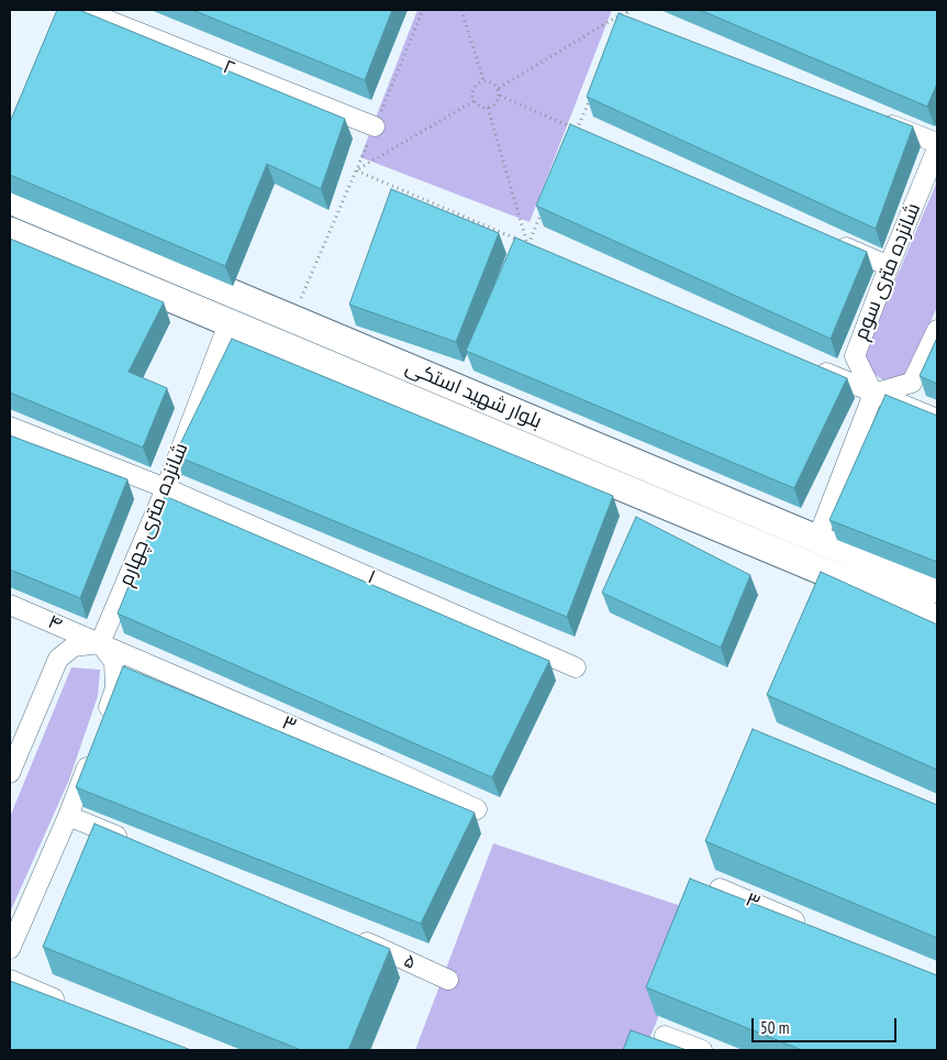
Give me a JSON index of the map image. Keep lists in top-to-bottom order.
{
  "streets": {
    "main road": ["بلوار شهید استکی"],
    "street": [
      "۲",
      "شانزده متری سوم",
      "شانزده متری چهارم",
      "۱",
      "۴",
      "۳",
      "۵"
    ]
  },
  "crossings": [
    ["بلوار شهید استکی", "شانزده متری چهارم"],
    ["شانزده متری چهارم", "۱"],
    ["شانزده متری چهارم", "۴"],
    ["شانزده متری چهارم", "۳"],
    ["۴", "۳"]
  ],
  "scale_bar": "50 m"
}
